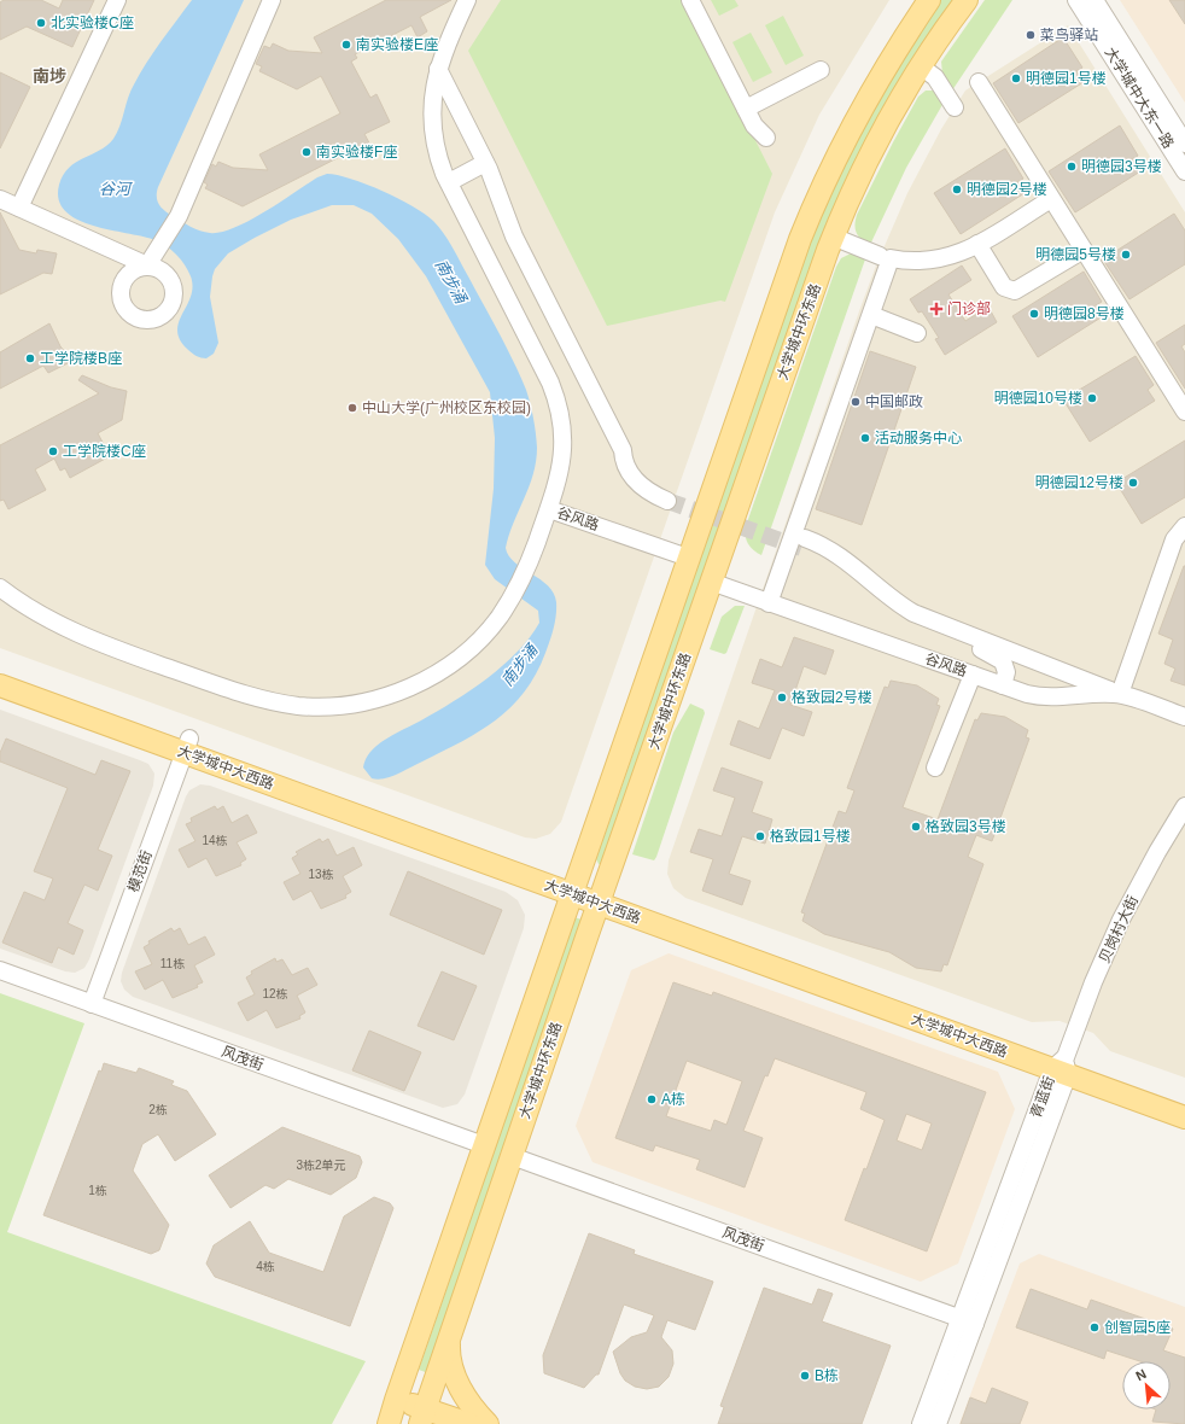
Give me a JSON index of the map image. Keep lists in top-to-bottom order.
{
  "streets": {
    "main road": ["大学城中环东路", "大学城中大西路"],
    "street": [
      "大学城中大东一路",
      "谷风路",
      "模范街",
      "贝岗村大街",
      "风茂街",
      "青蓝街"
    ]
  },
  "crossings": [
    ["大学城中环东路", "谷风路"],
    ["大学城中环东路", "大学城中大西路"],
    ["大学城中环东路", "风茂街"],
    ["大学城中大西路", "模范街"],
    ["大学城中大西路", "贝岗村大街"],
    ["大学城中大西路", "青蓝街"],
    ["模范街", "风茂街"],
    ["贝岗村大街", "青蓝街"],
    ["风茂街", "青蓝街"]
  ],
  "districts": ["南埗"],
  "water": ["谷河", "南步涌"],
  "places": {
    "other": [
      "北实验楼C座",
      "菜鸟驿站",
      "南实验楼E座",
      "明德园1号楼",
      "南实验楼F座",
      "明德园3号楼",
      "明德园2号楼",
      "明德园5号楼",
      "明德园8号楼",
      "工学院楼B座",
      "明德园10号楼",
      "中国邮政",
      "中山大学(广州校区东校园)",
      "活动服务中心",
      "工学院楼C座",
      "明德园12号楼",
      "格致园2号楼",
      "格致园3号楼",
      "格致园1号楼",
      "A栋",
      "创智园5座",
      "B栋"
    ],
    "health": ["门诊部"]
  },
  "house_numbers": [
    "14栋",
    "13栋",
    "11栋",
    "12栋",
    "2栋",
    "3栋2单元",
    "1栋",
    "4栋"
  ],
  "north": "top left"
}
